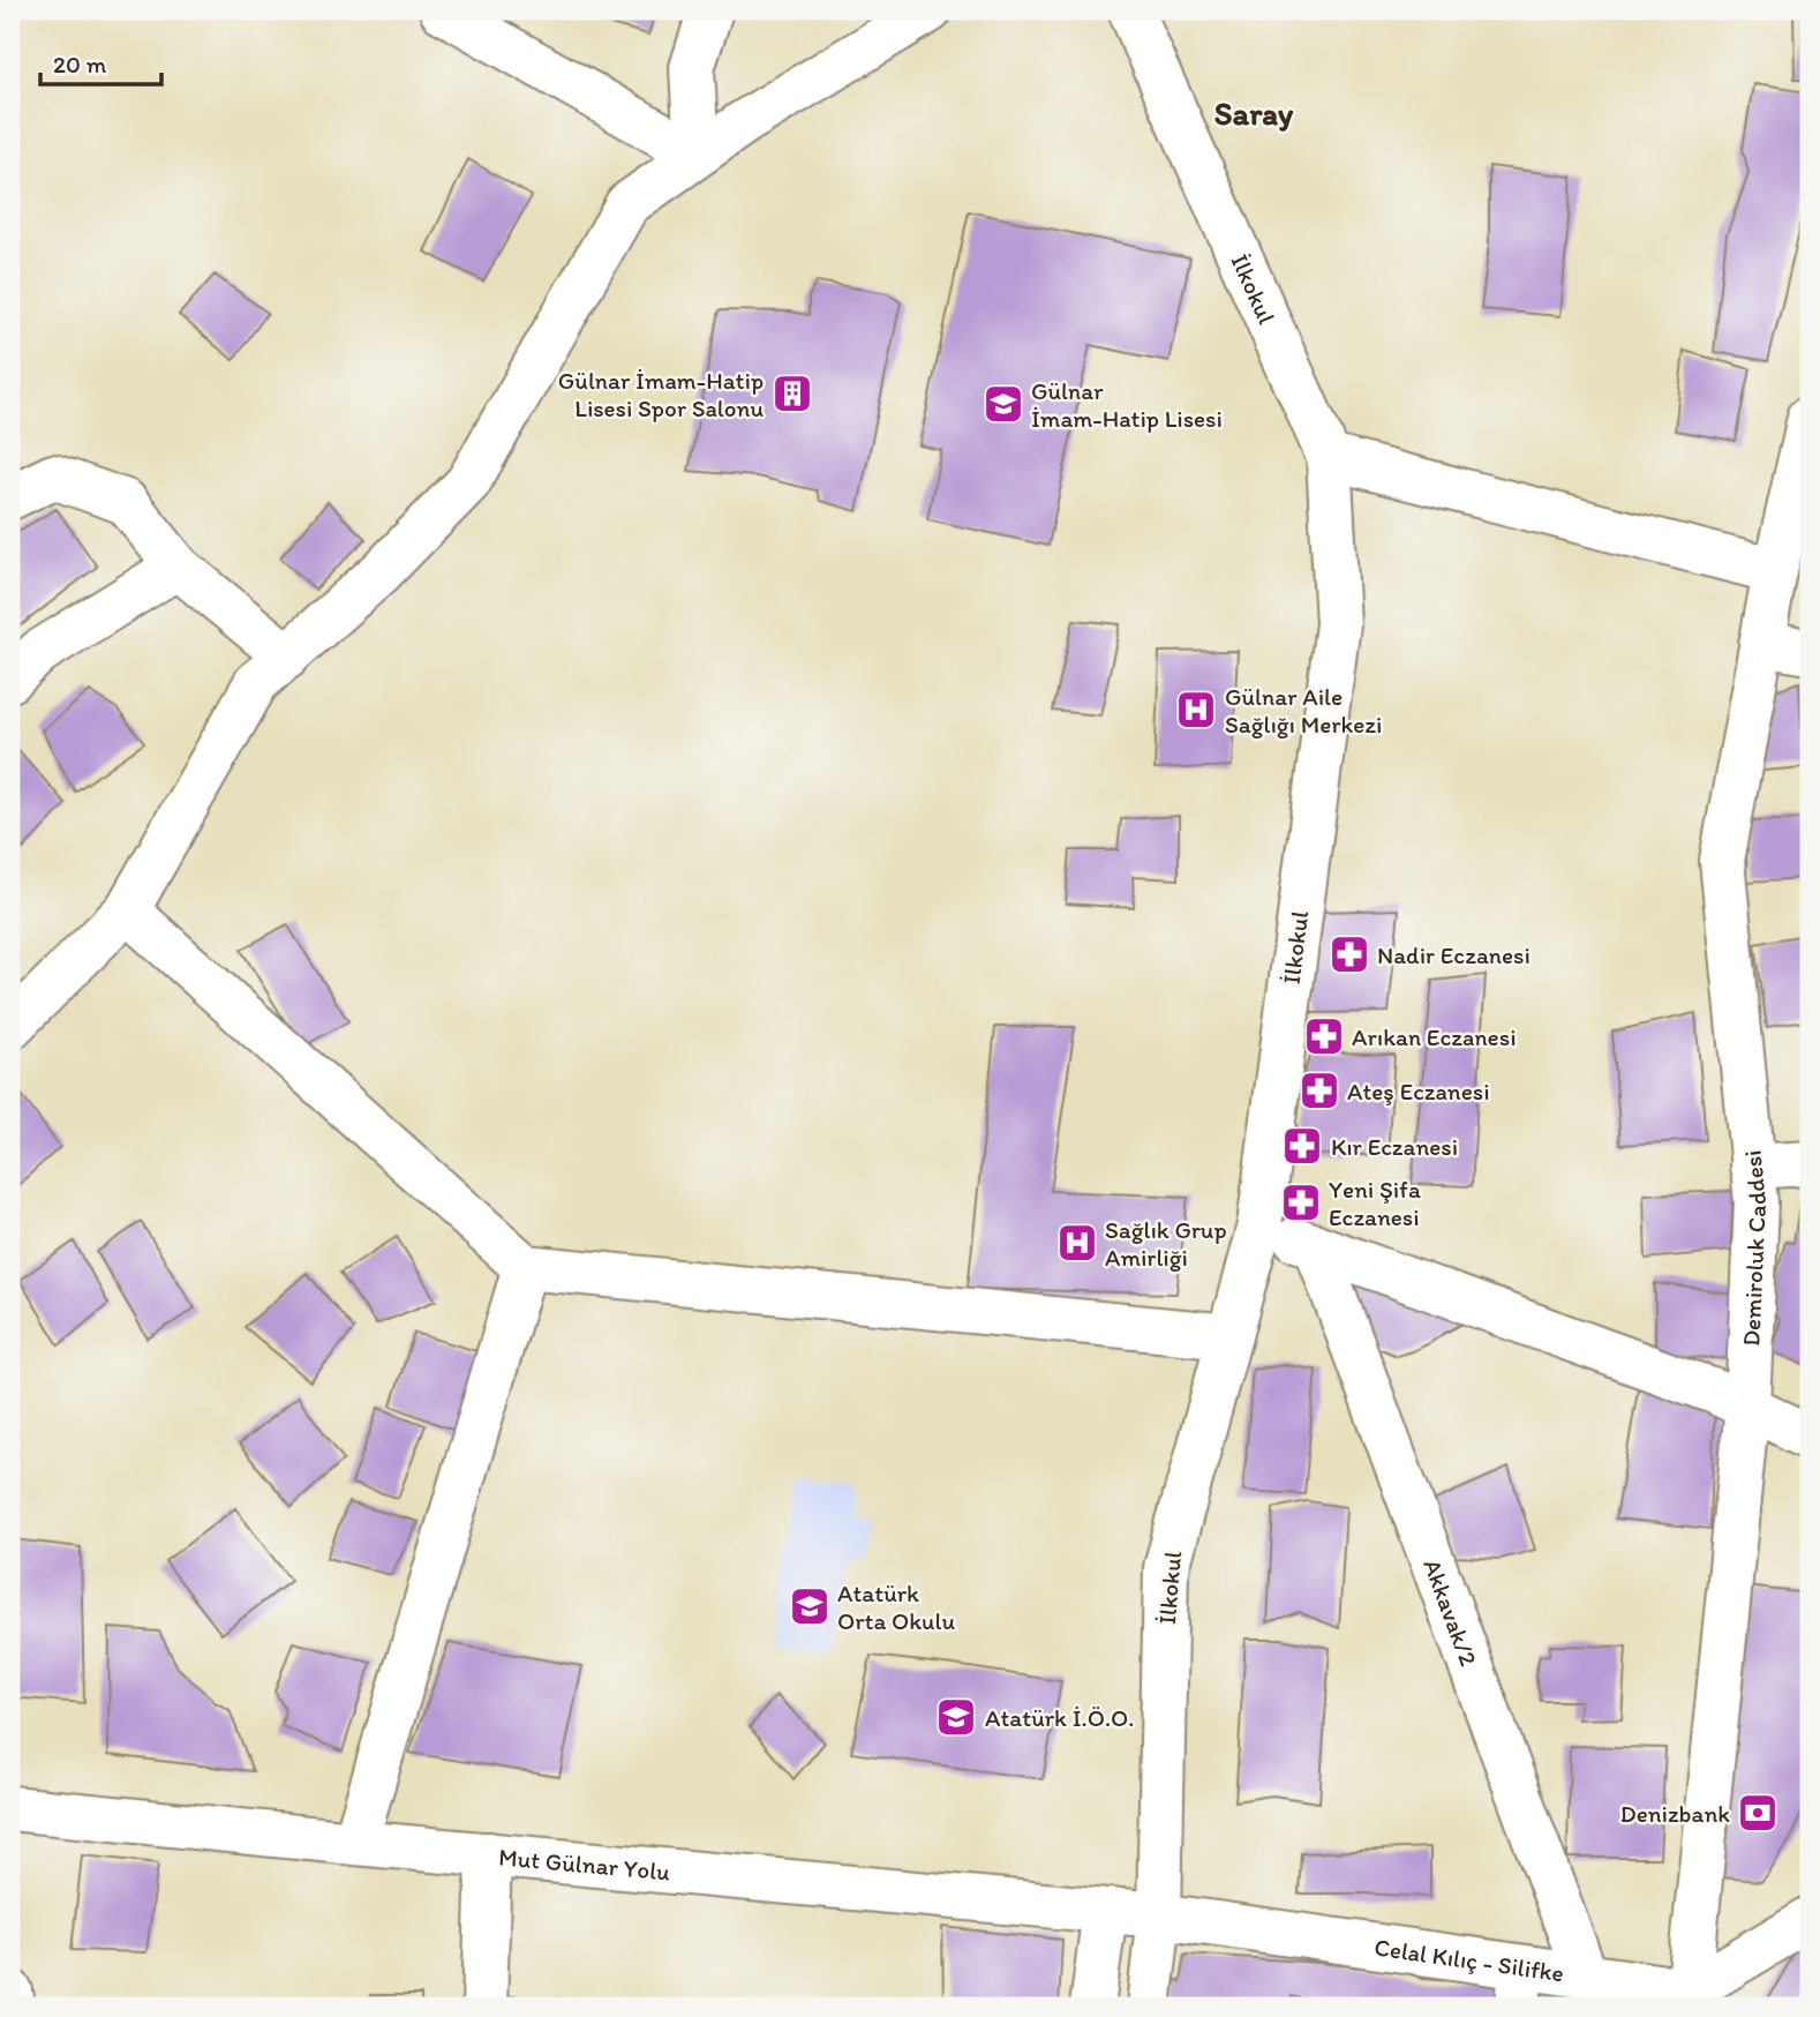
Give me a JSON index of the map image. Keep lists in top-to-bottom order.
{
  "streets": {
    "street": [
      "İlkokul",
      "Demiroluk Caddesi",
      "Akkavak/2",
      "Mut Gülnar Yolu",
      "Celal Kılıç - Silifke"
    ]
  },
  "crossings": [
    ["İlkokul", "Mut Gülnar Yolu"],
    ["İlkokul", "Celal Kılıç - Silifke"],
    ["Demiroluk Caddesi", "Celal Kılıç - Silifke"],
    ["Akkavak/2", "Celal Kılıç - Silifke"],
    ["Mut Gülnar Yolu", "Celal Kılıç - Silifke"]
  ],
  "districts": ["Saray"],
  "places": {
    "building": ["Gülnar İmam-Hatip Lisesi Spor Salonu"],
    "school or university": ["Gülnar İmam-Hatip Lisesi", "Atatürk Orta Okulu", "Atatürk İ.Ö.O."],
    "hospital": ["Gülnar Aile Sağlığı Merkezi", "Sağlık Grup Amirliği"],
    "pharmacy": [
      "Nadir Eczanesi",
      "Arıkan Eczanesi",
      "Ateş Eczanesi",
      "Kır Eczanesi",
      "Yeni Şifa Eczanesi"
    ],
    "bank": ["Denizbank"]
  },
  "scale_bar": "20 m"
}
